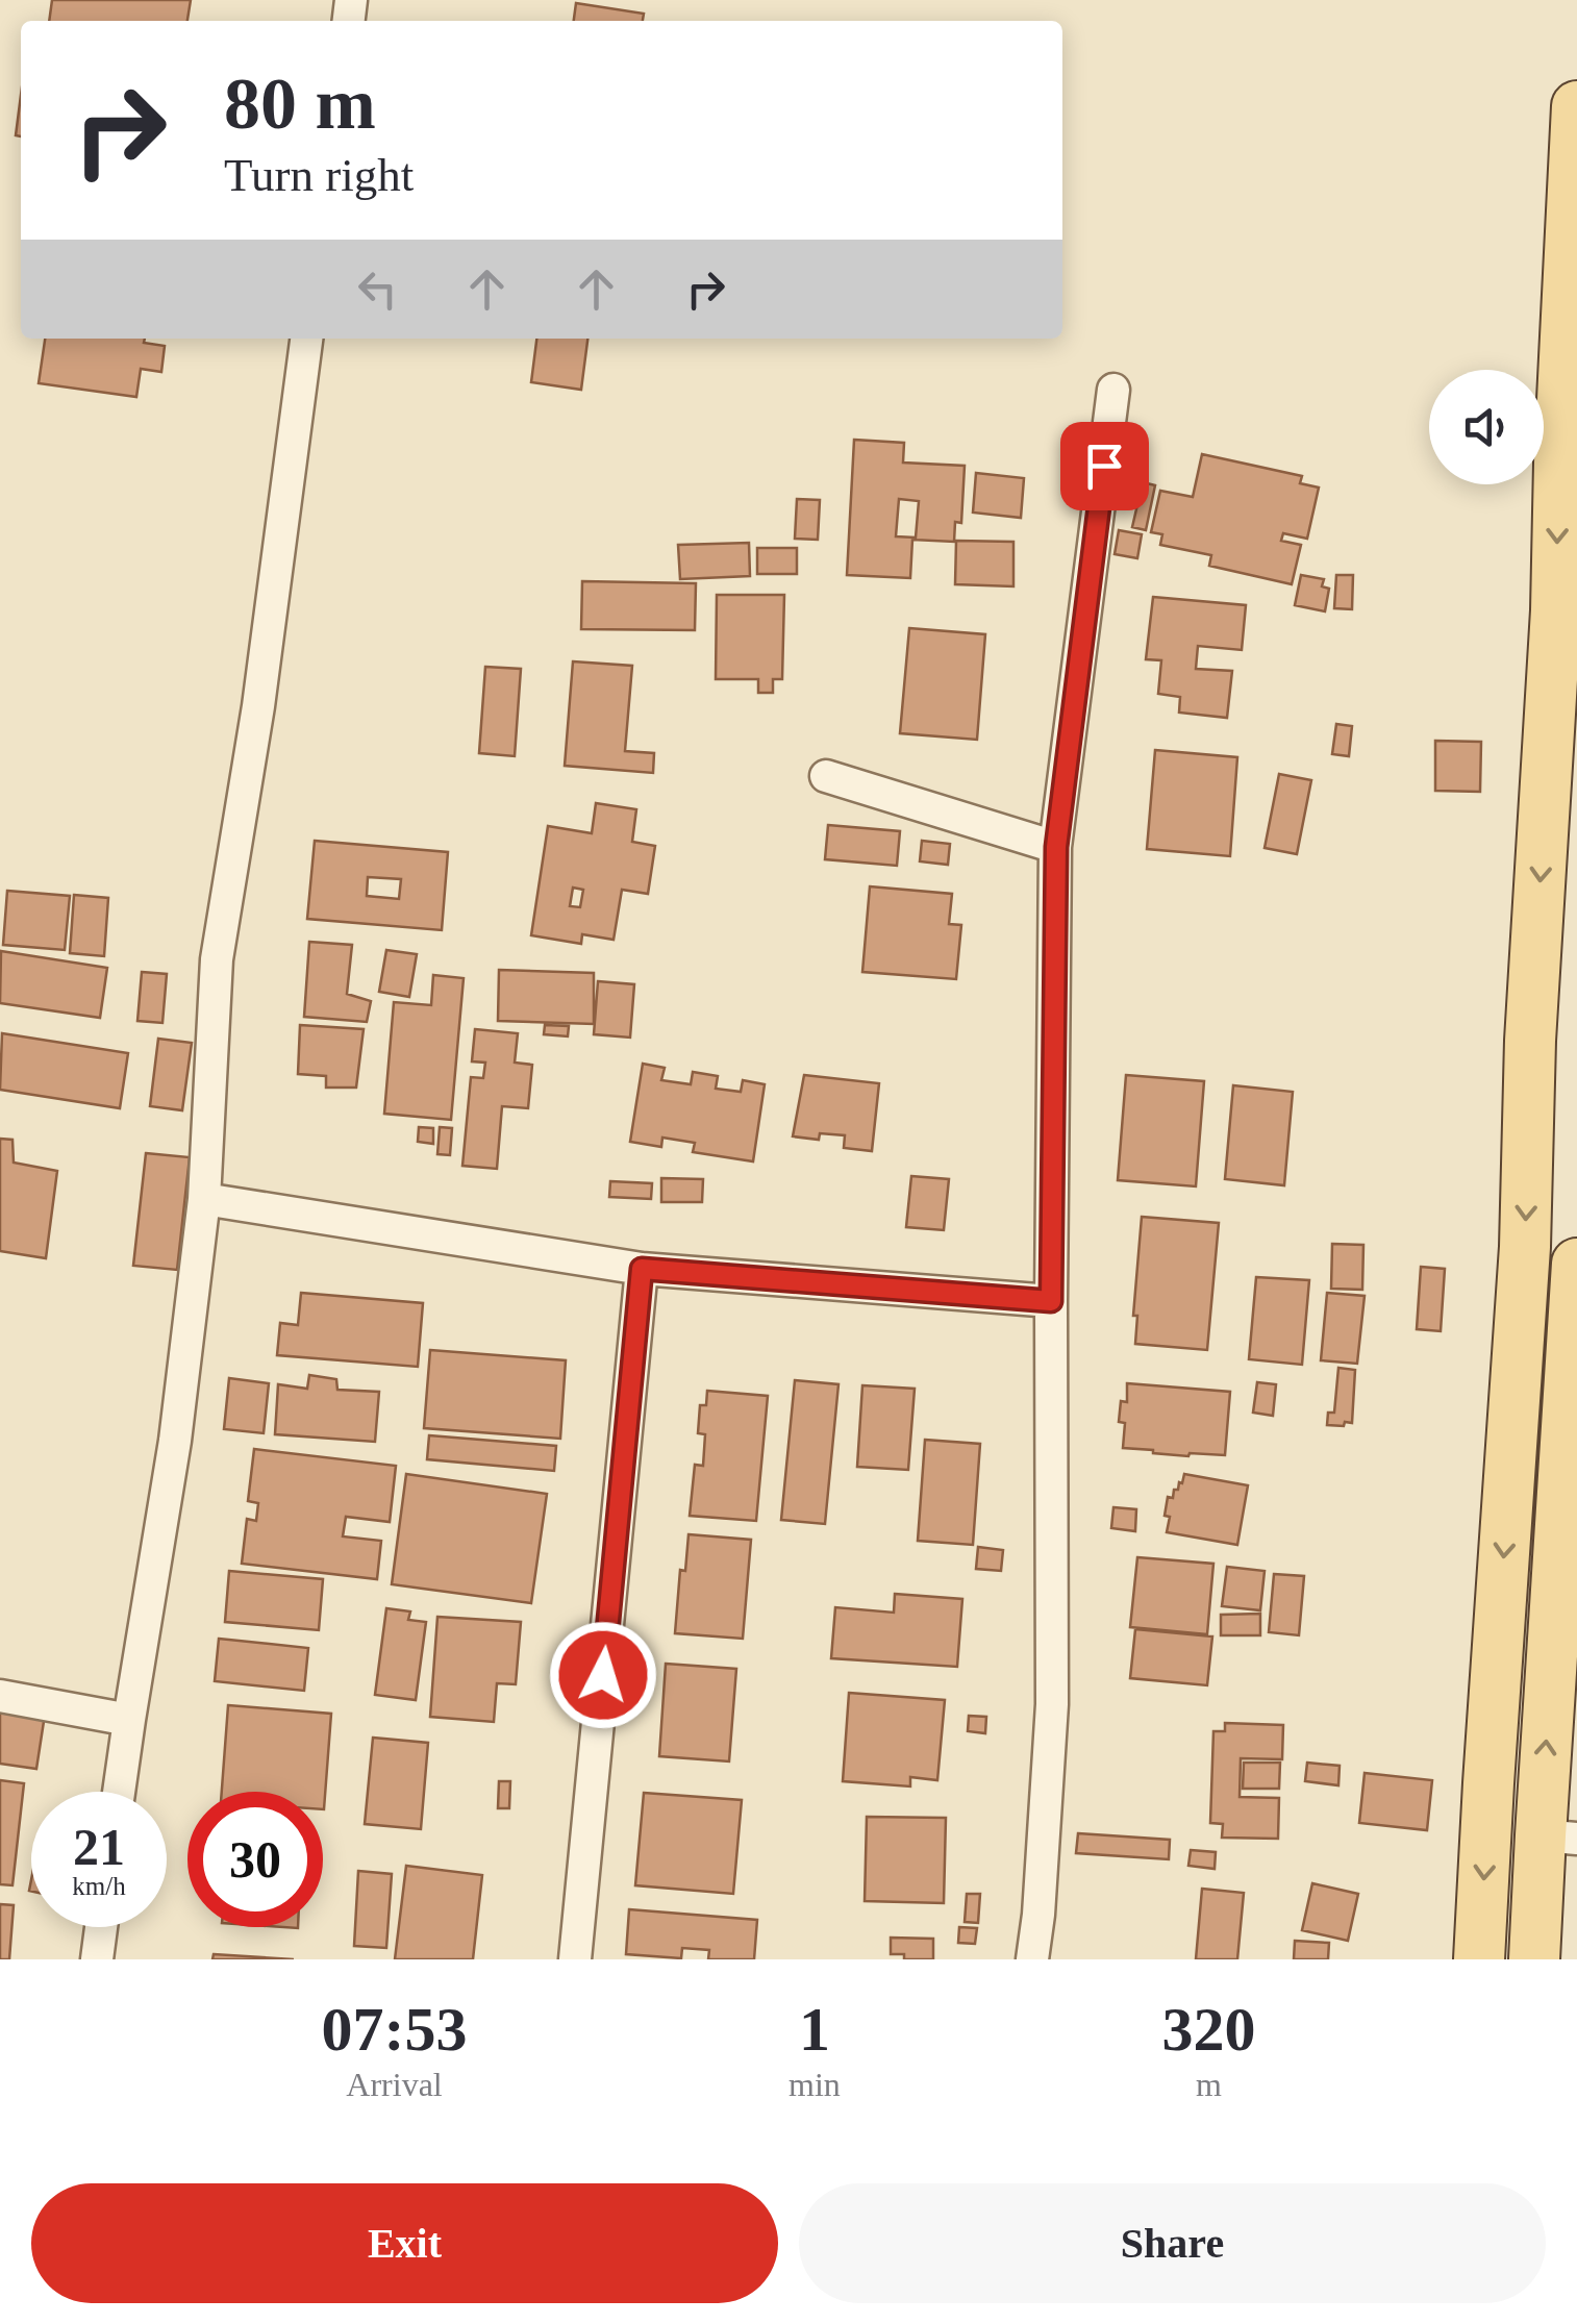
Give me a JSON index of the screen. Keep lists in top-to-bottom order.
{
  "page": {
    "turn": ["80 m", "Turn right"],
    "speed": "21 km/h",
    "limit": "30",
    "eta": [
      "07:53",
      "Arrival",
      "1",
      "min",
      "320",
      "m"
    ],
    "buttons": ["Exit", "Share"]
  }
}
